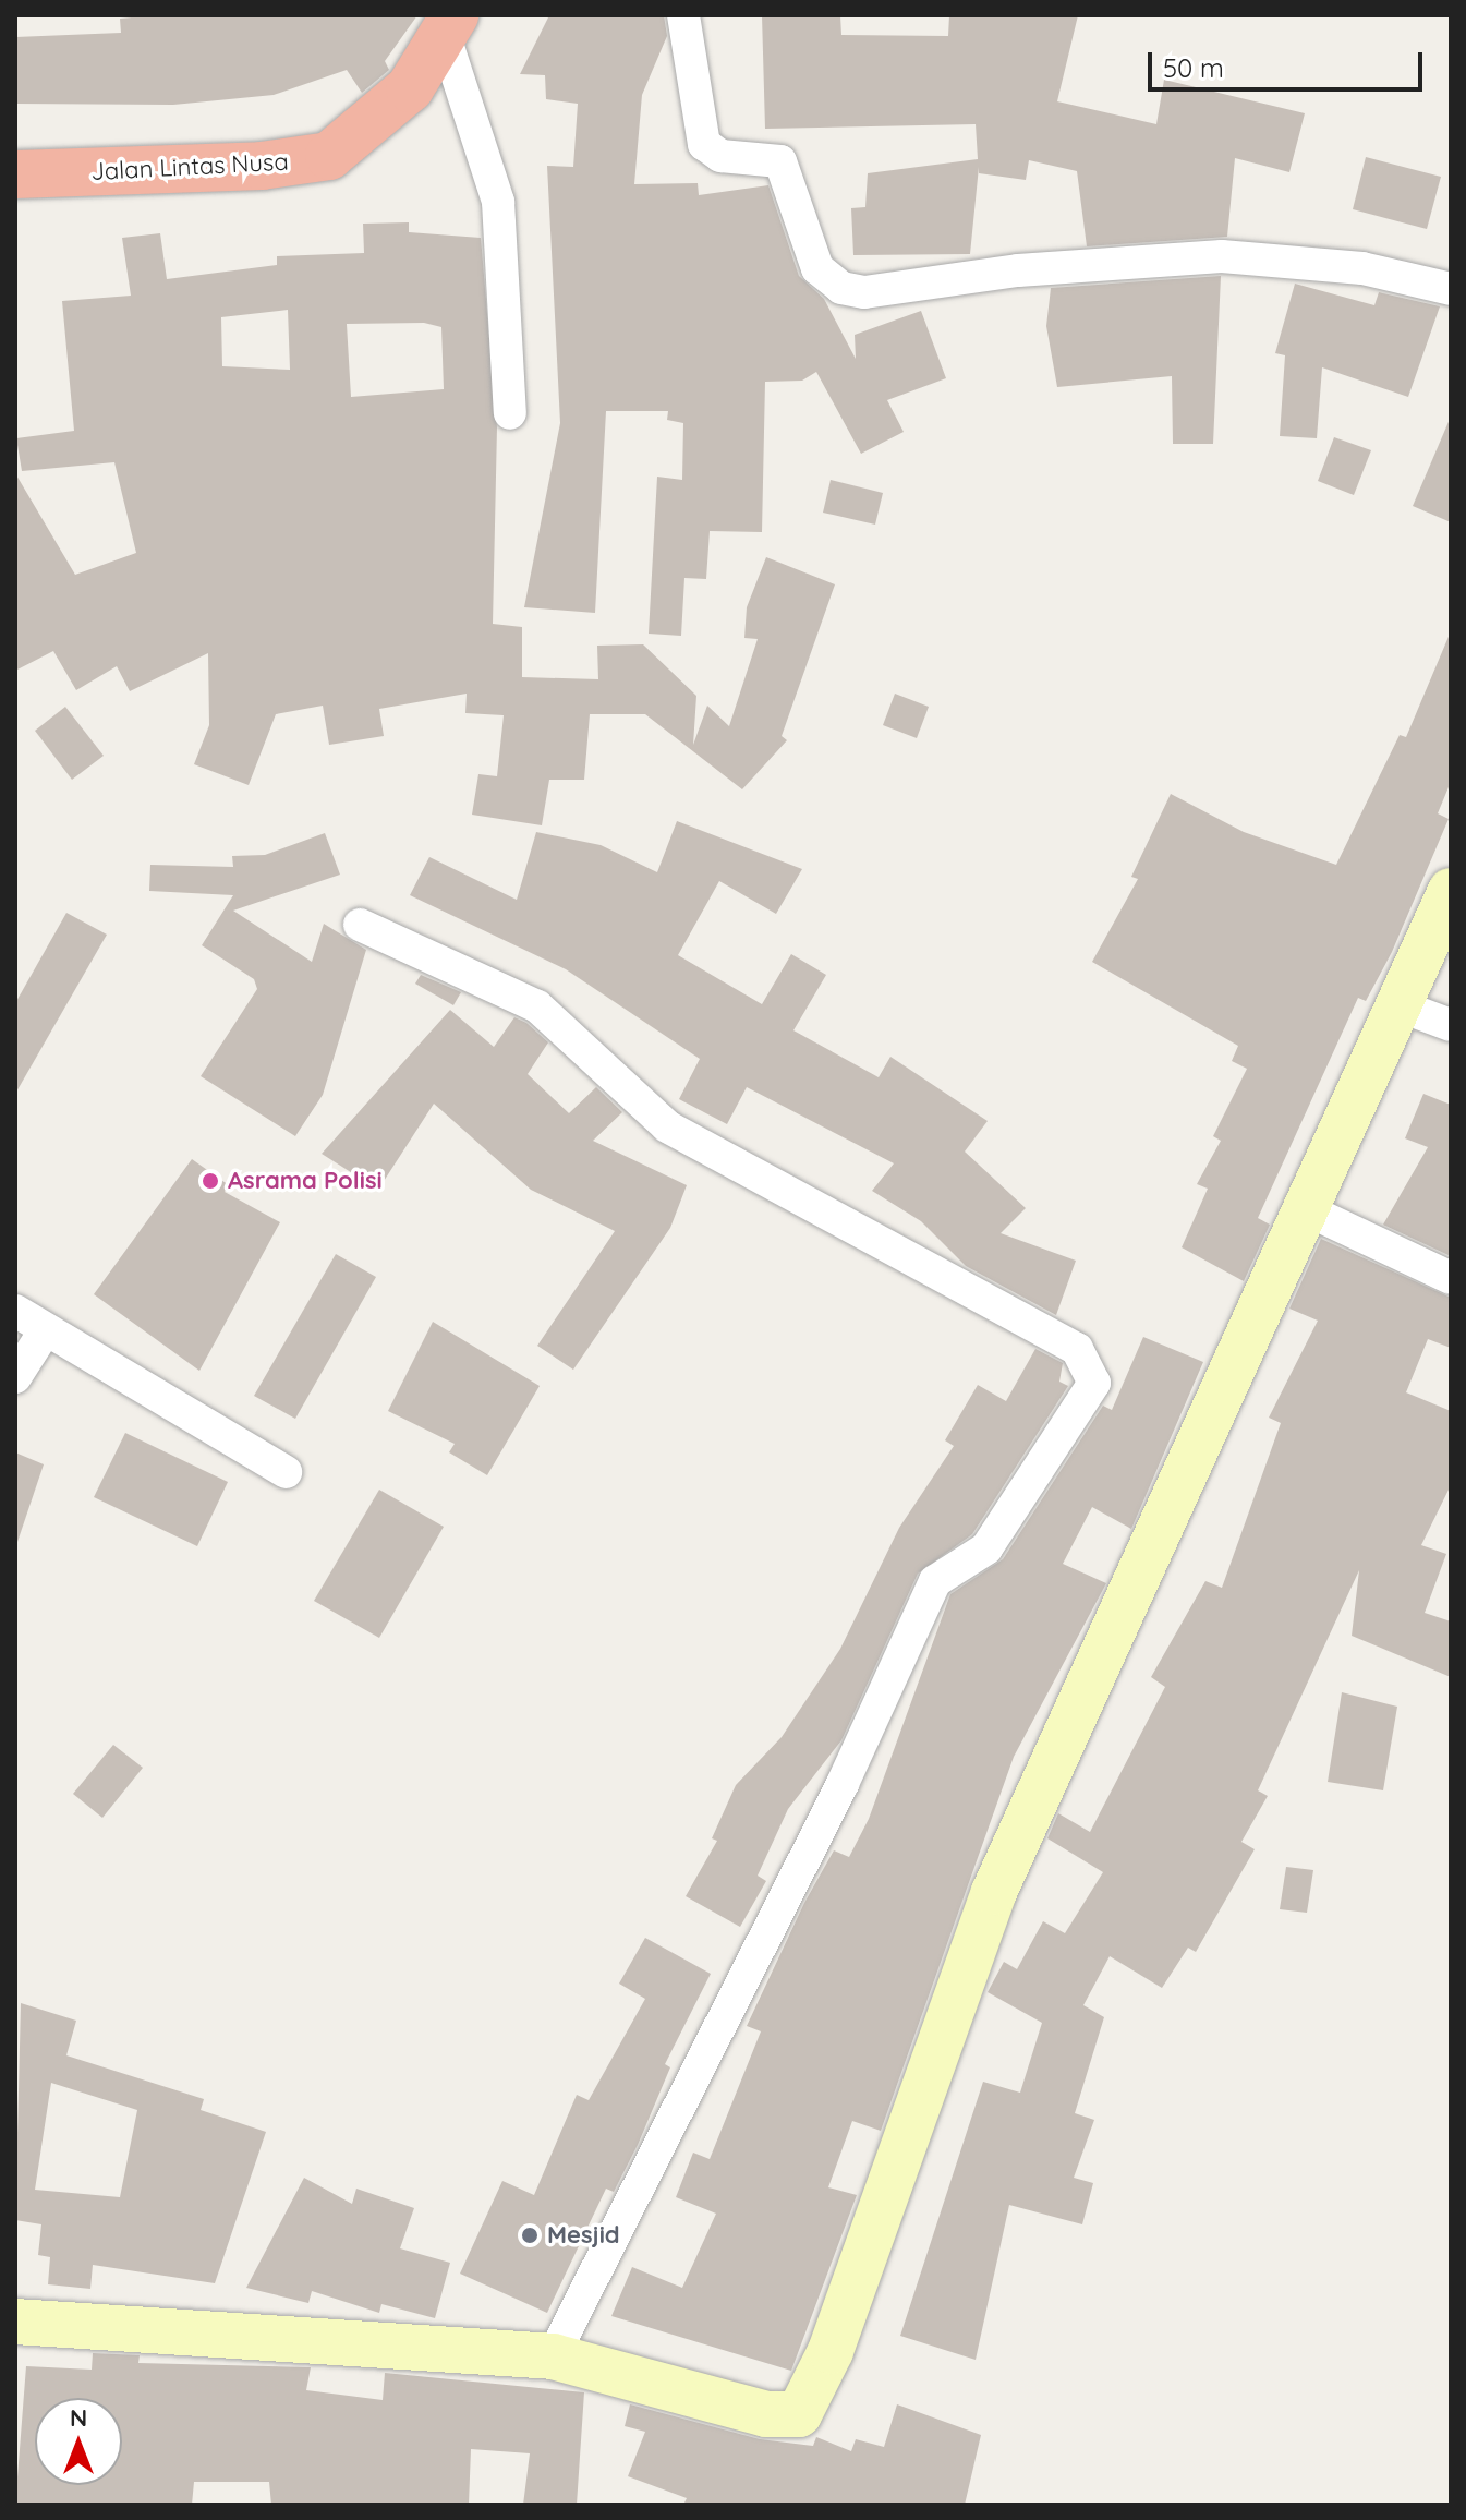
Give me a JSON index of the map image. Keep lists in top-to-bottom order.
{
  "streets": {
    "highway": ["Jalan Lintas Nusa"]
  },
  "places": ["Asrama Polisi", "Mesjid"],
  "scale_bar": "50 m",
  "north": "top"
}
